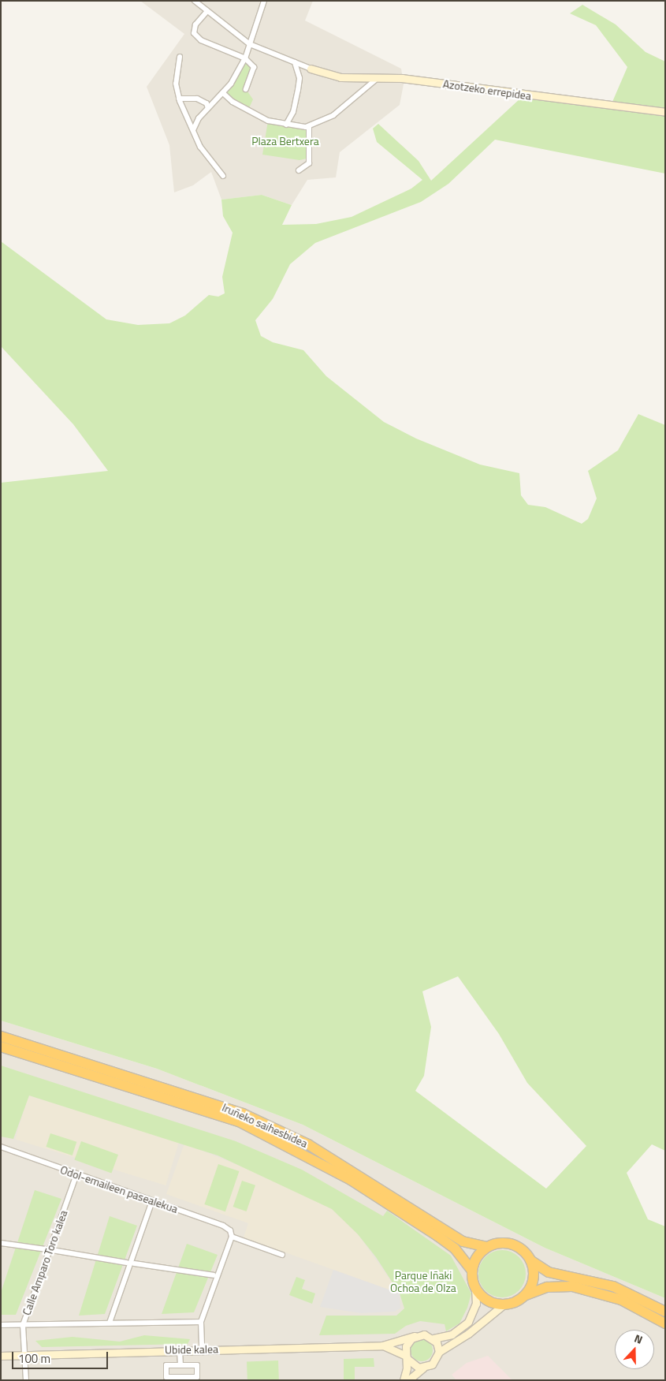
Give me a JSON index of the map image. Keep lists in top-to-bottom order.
{
  "streets": {
    "highway": ["Iruñeko saihesbidea"],
    "street": [
      "Azotzeko errepidea",
      "Odol-emaileen pasealekua",
      "Calle Amparo Toro kalea",
      "Ubide kalea"
    ]
  },
  "crossings": [
    ["Odol-emaileen pasealekua", "Calle Amparo Toro kalea"],
    ["Calle Amparo Toro kalea", "Ubide kalea"]
  ],
  "parks": ["Plaza Bertxera", "Parque Iñaki Ochoa de Olza"],
  "scale_bar": "100 m",
  "north": "top"
}
